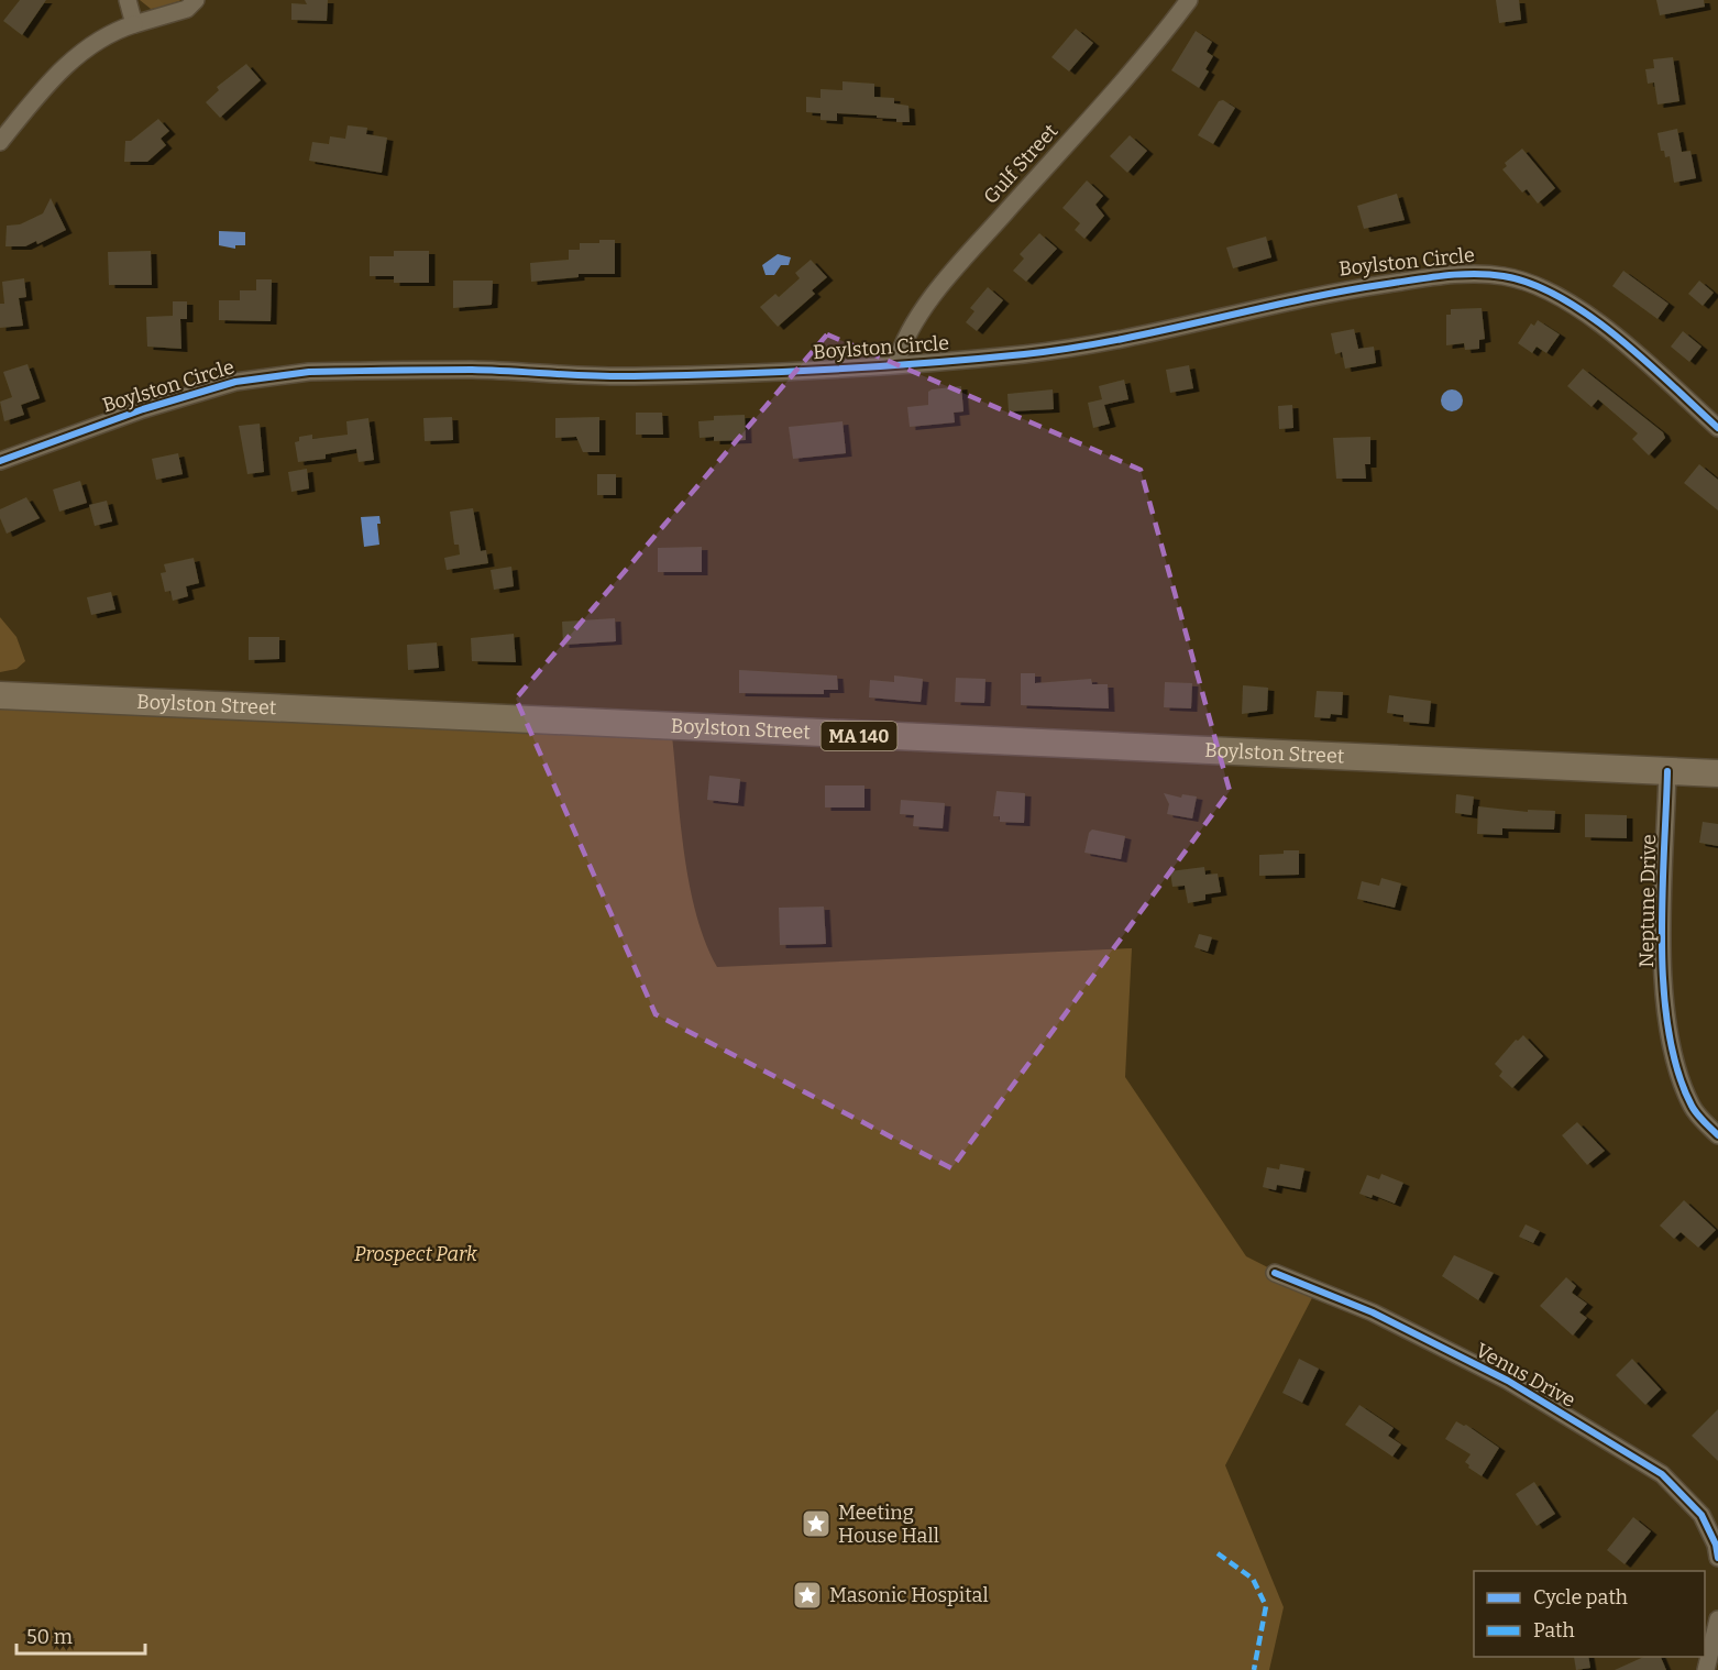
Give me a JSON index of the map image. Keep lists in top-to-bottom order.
{
  "streets": {
    "main road": ["Boylston Street", "MA 140"],
    "street": [
      "Gulf Street",
      "Boylston Circle",
      "Neptune Drive",
      "Venus Drive"
    ]
  },
  "crossings": [
    ["Gulf Street", "Boylston Circle"],
    ["Boylston Street", "Neptune Drive"]
  ],
  "parks": ["Prospect Park"],
  "places": {
    "place": ["Meeting House Hall", "Masonic Hospital"]
  },
  "legend": ["Cycle path", "Path"],
  "scale_bar": "50 m"
}
